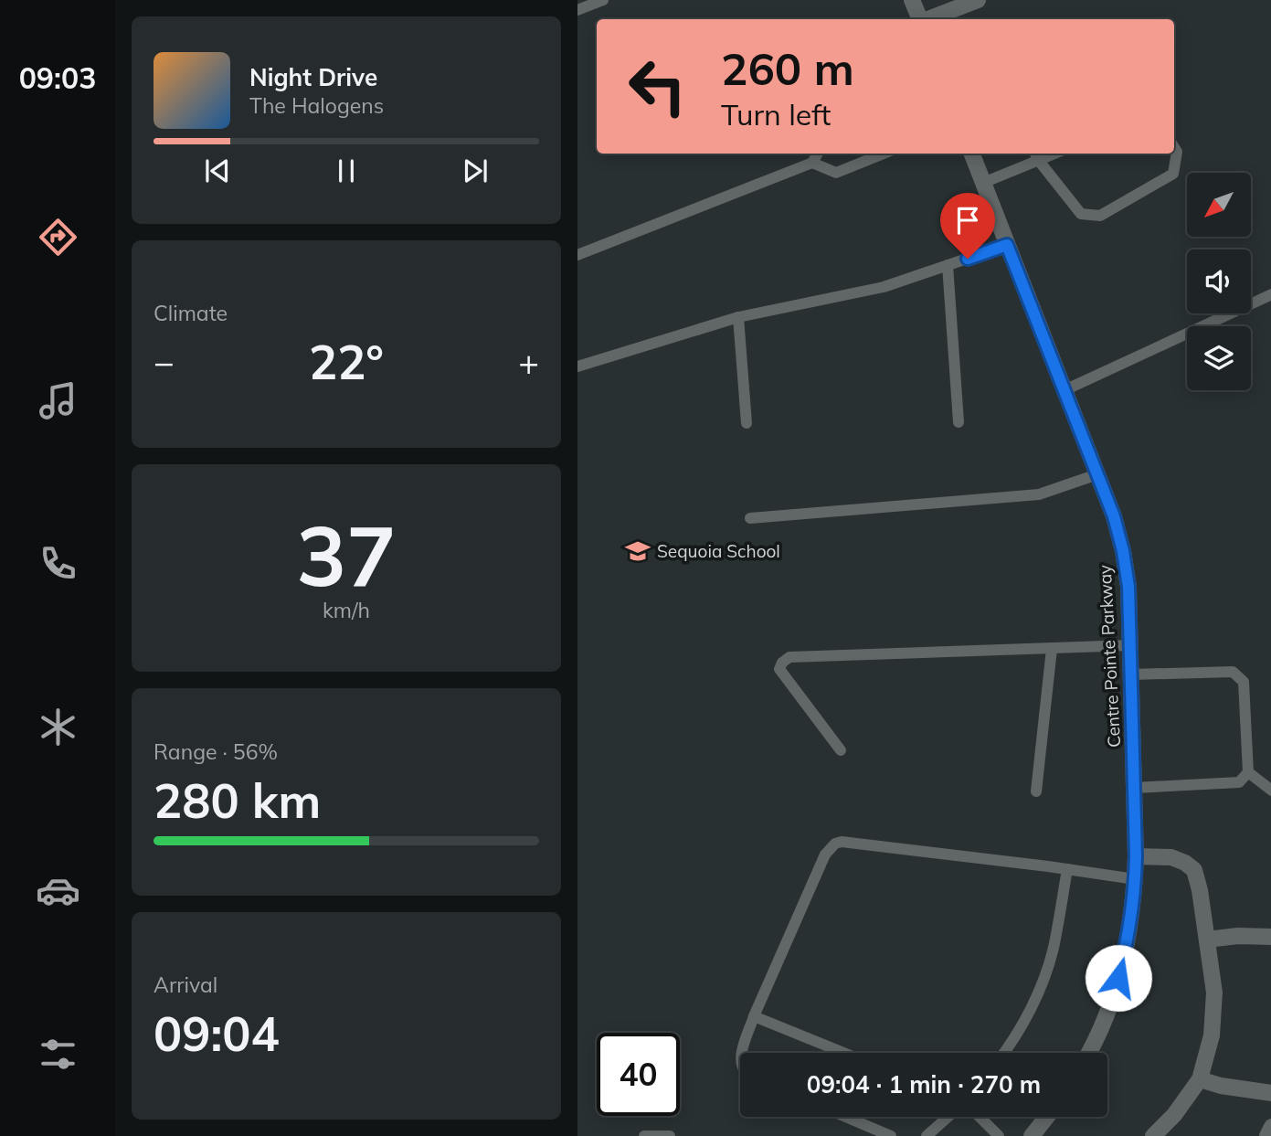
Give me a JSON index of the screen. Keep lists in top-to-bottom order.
{
  "streets": {
    "street": ["Centre Pointe Parkway"]
  },
  "places": {
    "school or university": ["Sequoia School"]
  },
  "north": "bottom left",
  "page": {
    "tabs": "09:03",
    "turn": ["260 m", "Turn left"],
    "song": ["Night Drive", "The Halogens"],
    "tile": [
      "Climate",
      ["37", "km/h"],
      ["Range · 56%", "280 km"],
      ["Arrival", "09:04"]
    ],
    "heat": ["−", "22°", "+"],
    "limit": "40",
    "trip": "09:04 · 1 min · 270 m"
  }
}
